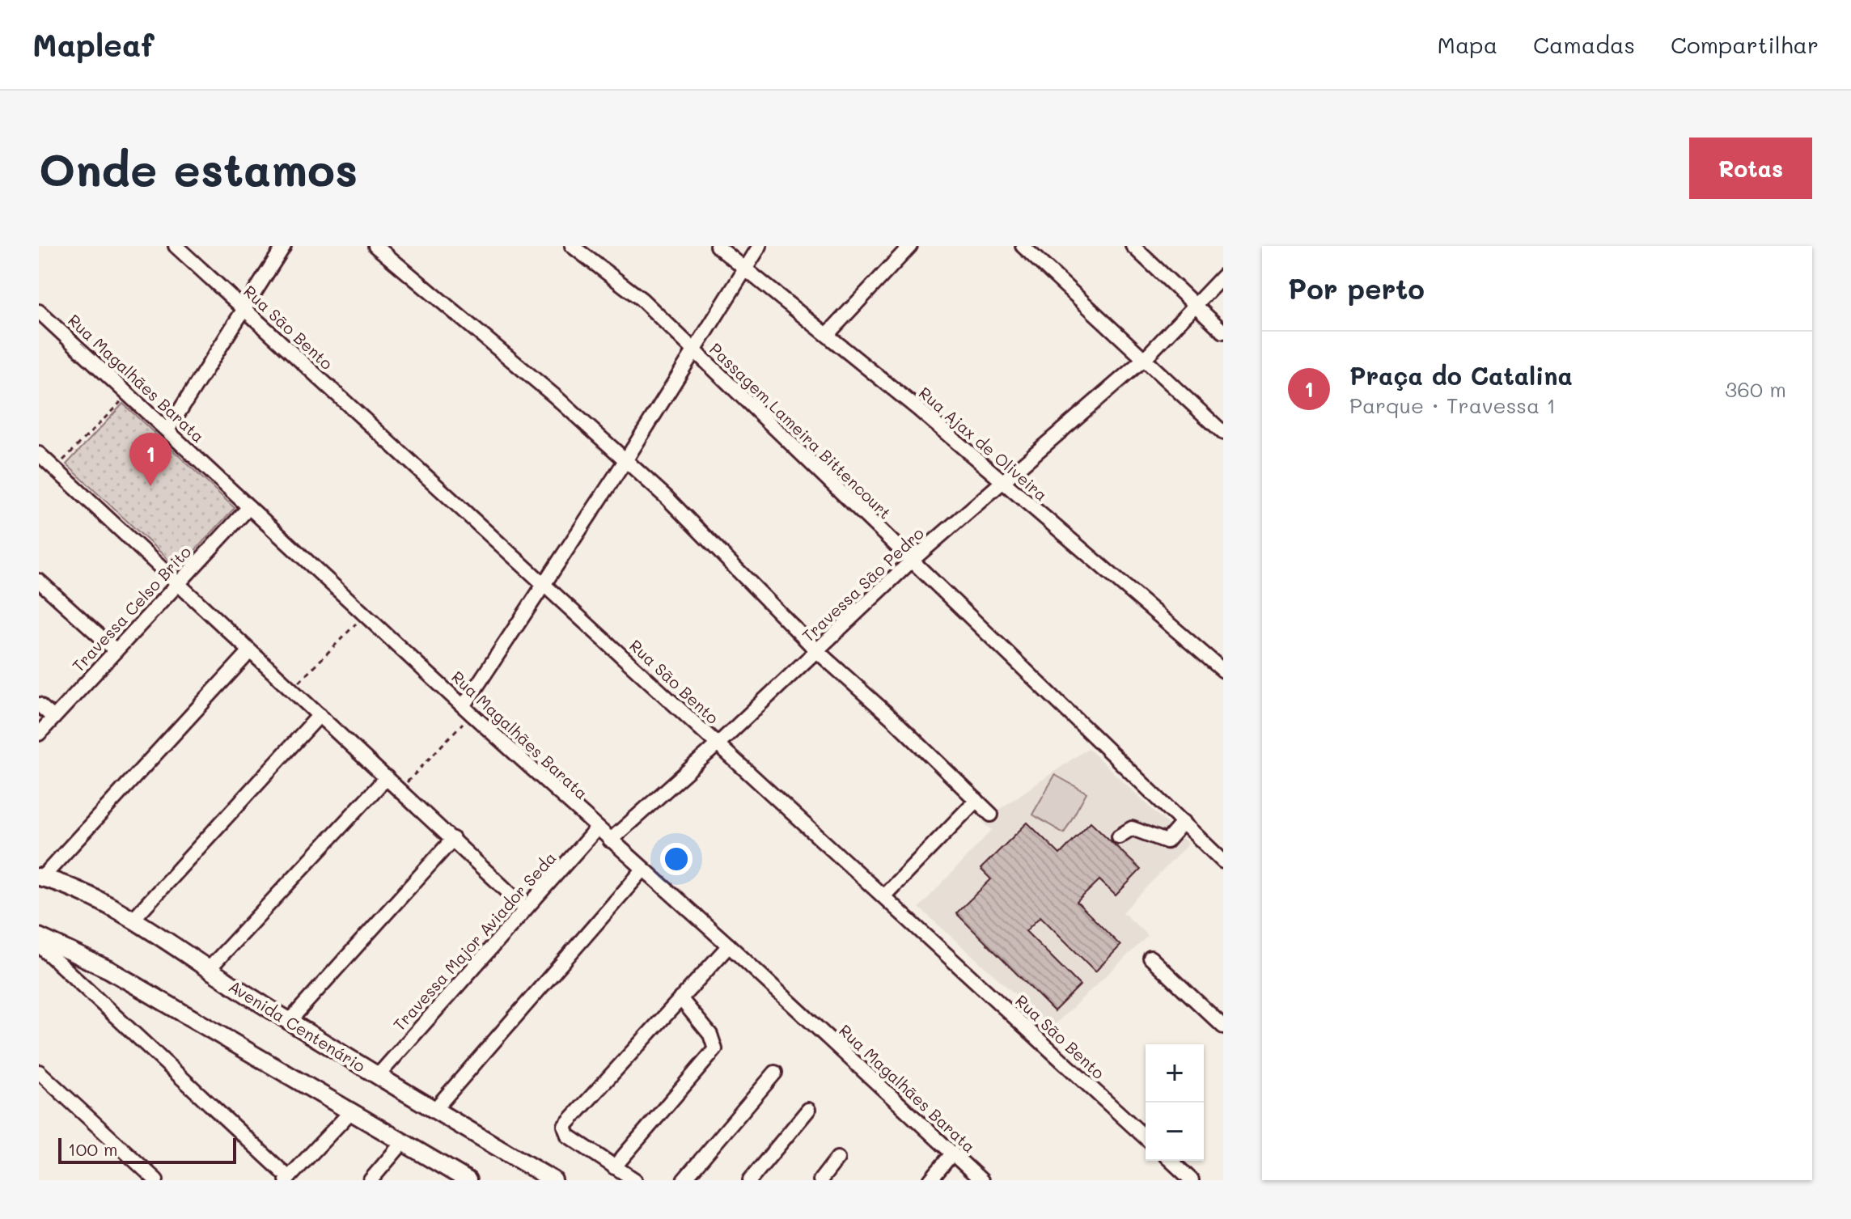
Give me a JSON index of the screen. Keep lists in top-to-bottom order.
{
  "streets": {
    "main road": ["Avenida Centenário"],
    "street": [
      "Rua São Bento",
      "Rua Magalhães Barata",
      "Passagem Lameira Bittencourt",
      "Rua Ajax de Oliveira",
      "Travessa São Pedro",
      "Travessa Celso Brito",
      "Travessa Major Aviador Seda"
    ]
  },
  "crossings": [
    ["Rua São Bento", "Travessa São Pedro"],
    ["Rua Magalhães Barata", "Travessa São Pedro"],
    ["Rua Magalhães Barata", "Travessa Celso Brito"],
    ["Rua Magalhães Barata", "Travessa Major Aviador Seda"],
    ["Passagem Lameira Bittencourt", "Travessa São Pedro"],
    ["Rua Ajax de Oliveira", "Travessa São Pedro"],
    ["Travessa Major Aviador Seda", "Avenida Centenário"]
  ],
  "scale_bar": "100 m",
  "page": {
    "header": "Mapleaf",
    "nav": ["Mapa", "Camadas", "Compartilhar"],
    "buttons": "Rotas",
    "title": "Onde estamos",
    "heading": "Por perto",
    "list": [
      {
        "mark": "1",
        "name": "Praça do Catalina",
        "note": "Parque · Travessa 1",
        "value": "360 m"
      }
    ],
    "pins": "1",
    "map_buttons": ["+", "−"],
    "scale": "100 m"
  }
}
